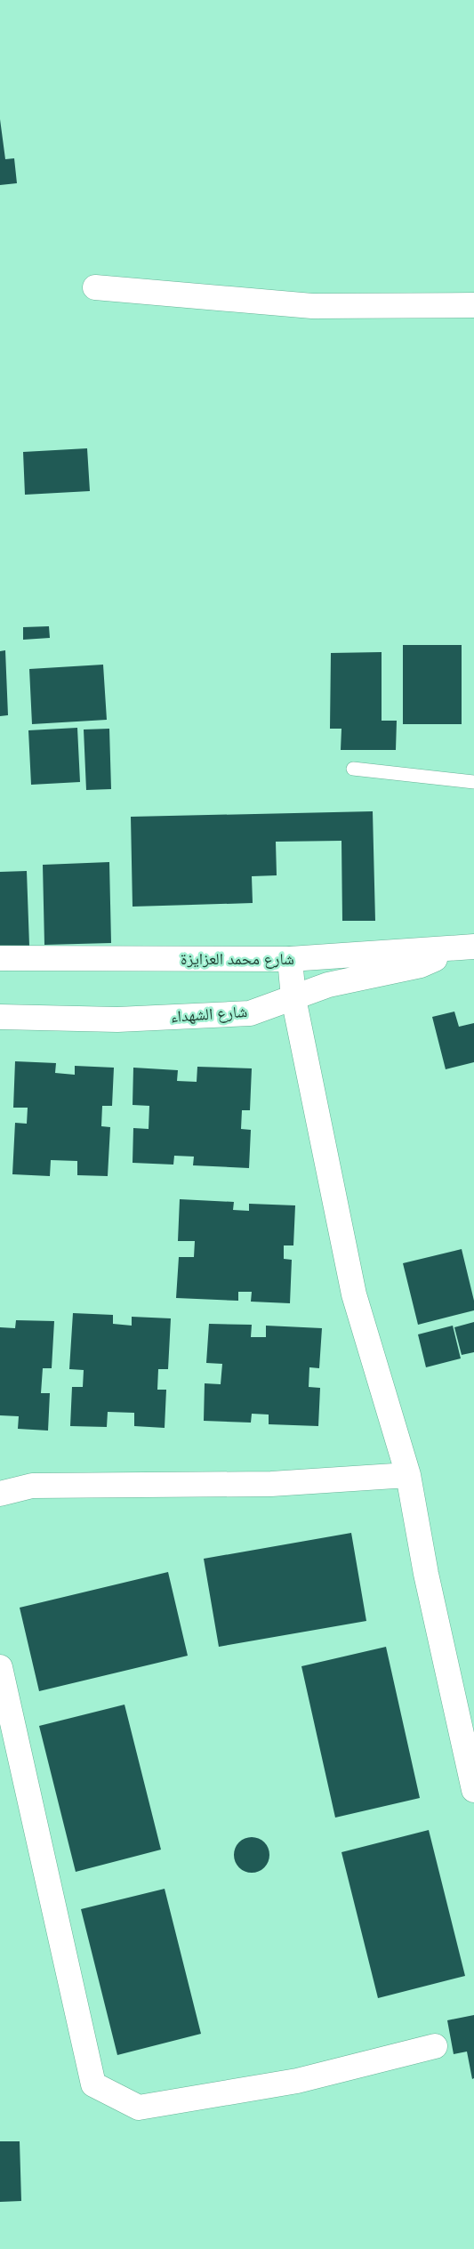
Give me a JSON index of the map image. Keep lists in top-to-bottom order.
{
  "streets": {
    "street": ["شارع محمد العزايزة", "شارع الشهداء"]
  },
  "crossings": [
    ["شارع محمد العزايزة", "شارع الشهداء"]
  ]
}
